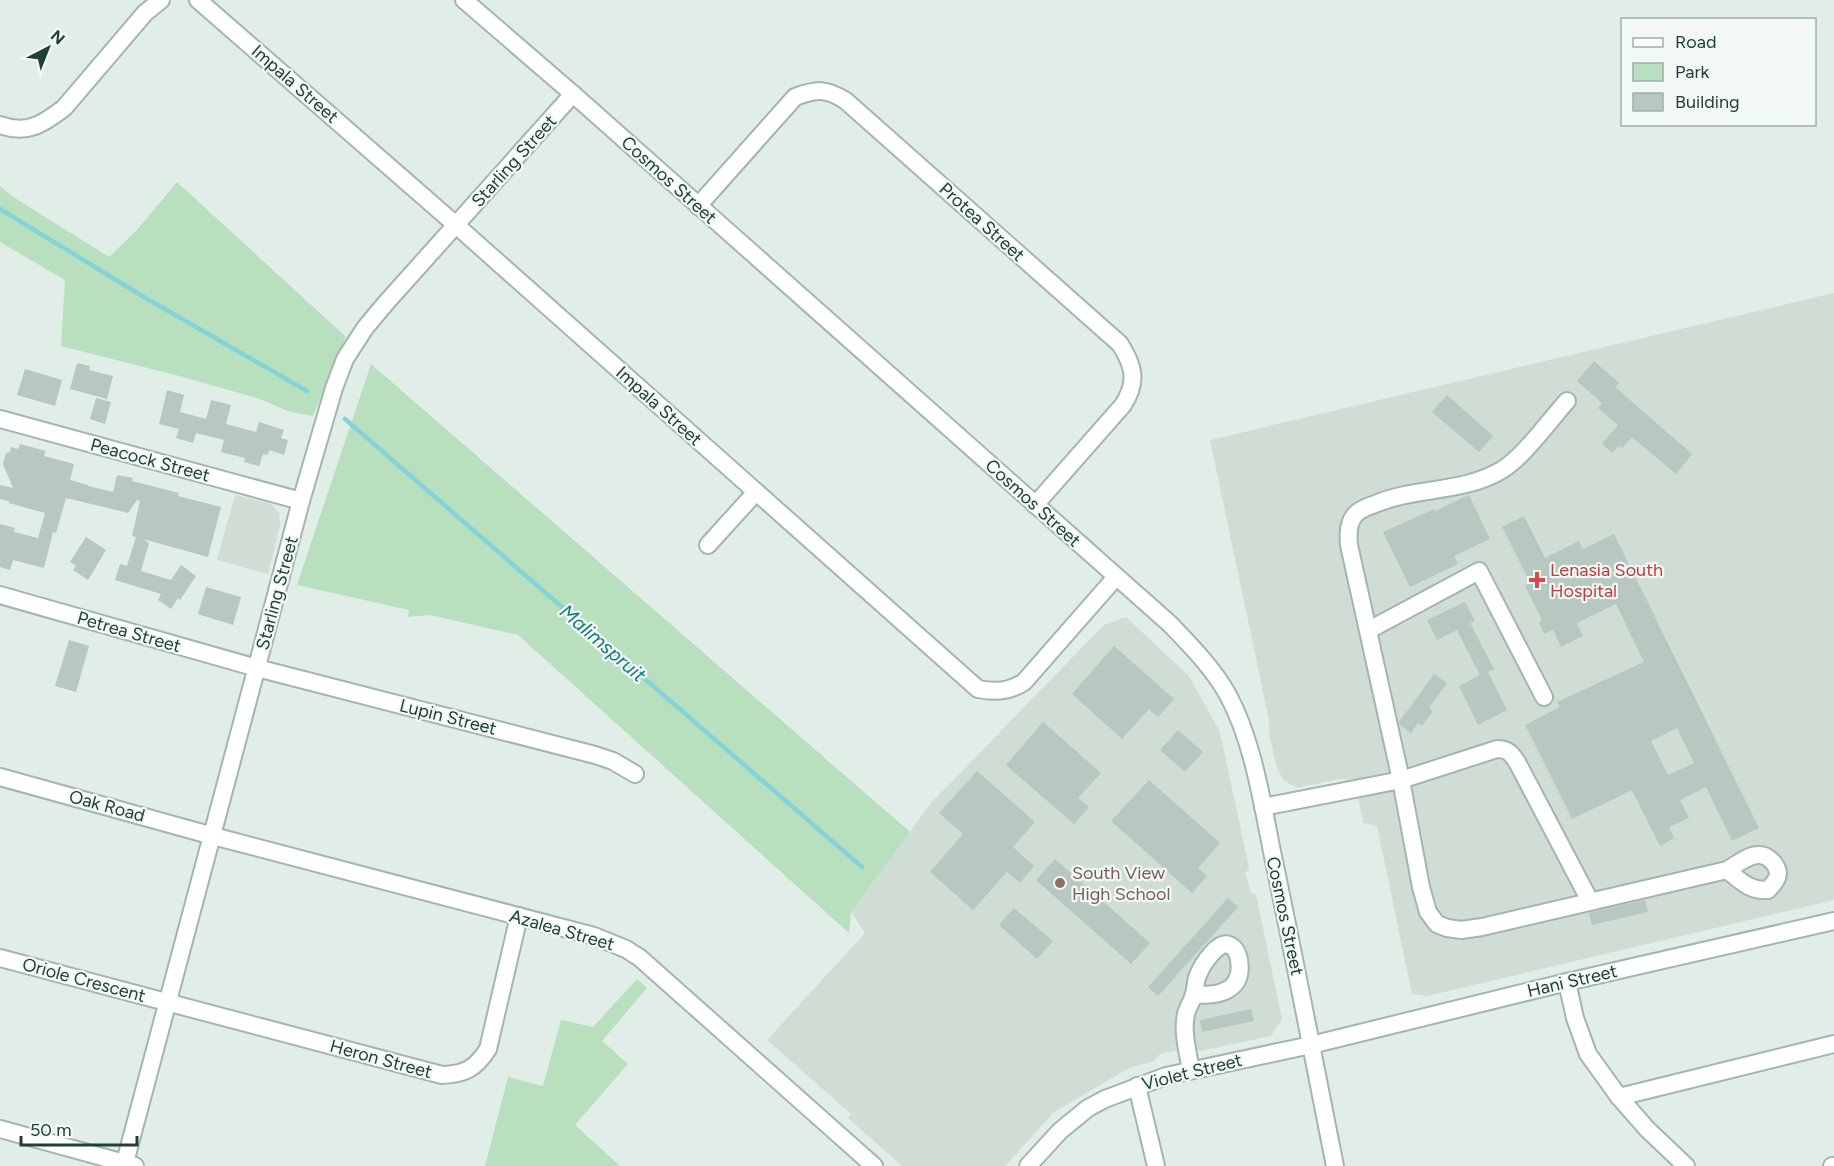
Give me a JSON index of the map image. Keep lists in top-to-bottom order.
{
  "streets": {
    "street": [
      "Impala Street",
      "Starling Street",
      "Cosmos Street",
      "Protea Street",
      "Peacock Street",
      "Petrea Street",
      "Lupin Street",
      "Oak Road",
      "Azalea Street",
      "Oriole Crescent",
      "Hani Street",
      "Heron Street",
      "Violet Street"
    ]
  },
  "crossings": [
    ["Impala Street", "Starling Street"],
    ["Impala Street", "Cosmos Street"],
    ["Starling Street", "Cosmos Street"],
    ["Starling Street", "Peacock Street"],
    ["Starling Street", "Petrea Street"],
    ["Starling Street", "Lupin Street"],
    ["Starling Street", "Oak Road"],
    ["Starling Street", "Azalea Street"],
    ["Starling Street", "Oriole Crescent"],
    ["Starling Street", "Heron Street"],
    ["Cosmos Street", "Protea Street"],
    ["Cosmos Street", "Hani Street"],
    ["Cosmos Street", "Violet Street"],
    ["Petrea Street", "Lupin Street"],
    ["Oak Road", "Azalea Street"],
    ["Azalea Street", "Heron Street"],
    ["Oriole Crescent", "Heron Street"],
    ["Hani Street", "Violet Street"]
  ],
  "water": ["Malimspruit"],
  "places": {
    "health": ["Lenasia South Hospital"],
    "other": ["South View High School"]
  },
  "legend": ["Road", "Park", "Building"],
  "scale_bar": "50 m",
  "north": "top right"
}
